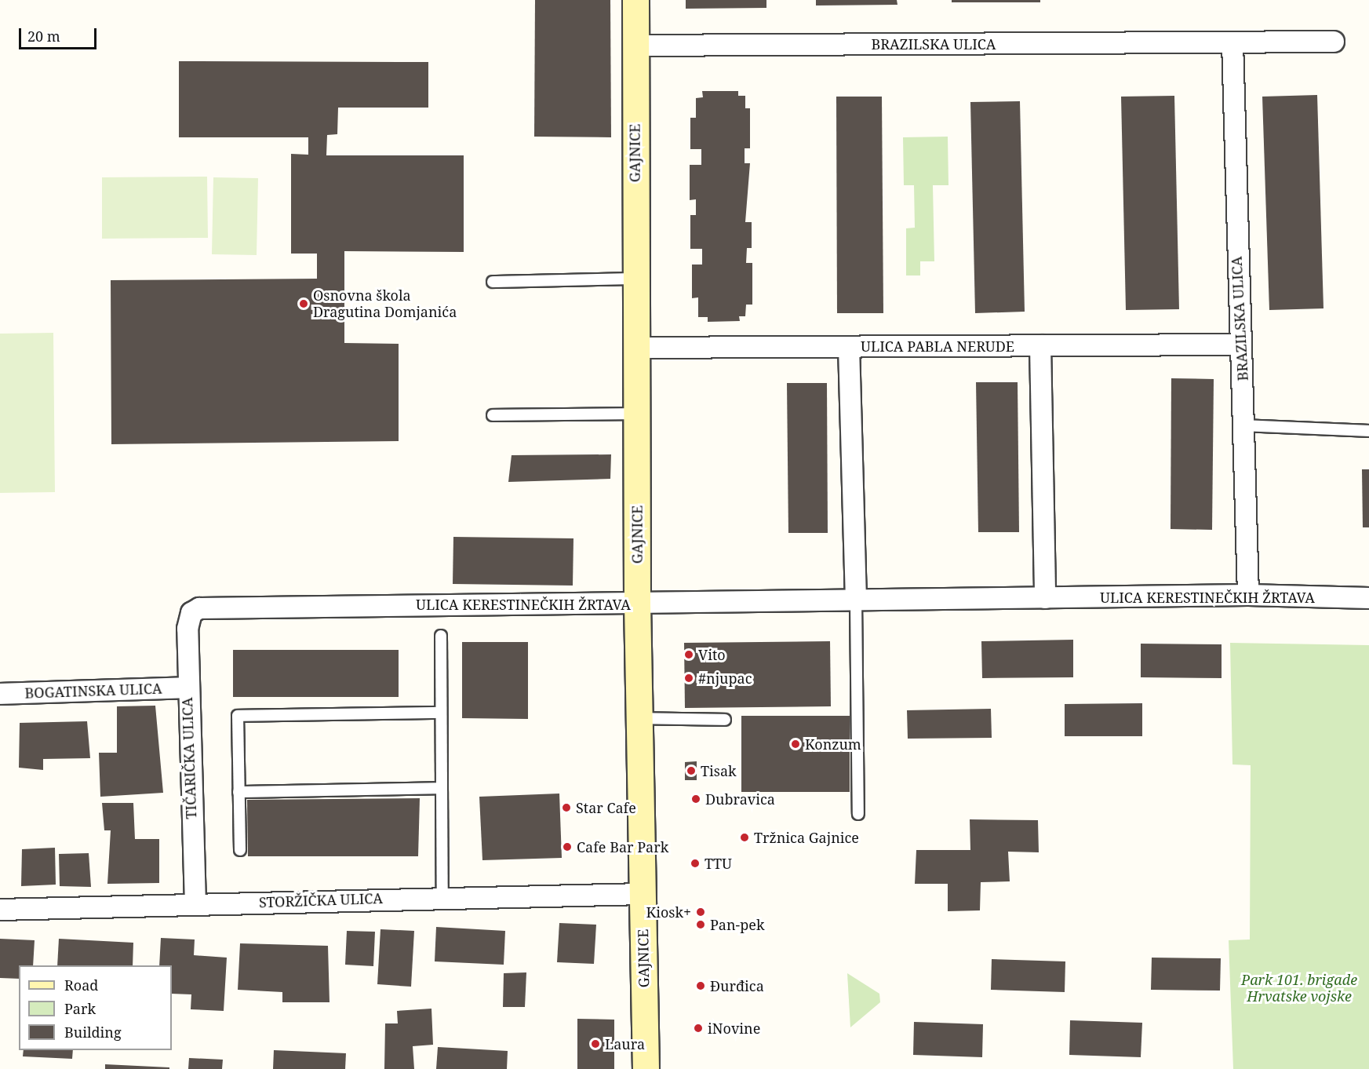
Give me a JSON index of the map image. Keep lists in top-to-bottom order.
{
  "streets": {
    "street": [
      "BRAZILSKA ULICA",
      "GAJNICE",
      "ULICA PABLA NERUDE",
      "ULICA KERESTINEČKIH ŽRTAVA",
      "BOGATINSKA ULICA",
      "TIČARIČKA ULICA",
      "STORŽIČKA ULICA"
    ]
  },
  "crossings": [
    ["BRAZILSKA ULICA", "GAJNICE"],
    ["BRAZILSKA ULICA", "ULICA PABLA NERUDE"],
    ["BRAZILSKA ULICA", "ULICA KERESTINEČKIH ŽRTAVA"],
    ["GAJNICE", "ULICA PABLA NERUDE"],
    ["GAJNICE", "ULICA KERESTINEČKIH ŽRTAVA"],
    ["GAJNICE", "STORŽIČKA ULICA"],
    ["ULICA KERESTINEČKIH ŽRTAVA", "TIČARIČKA ULICA"],
    ["BOGATINSKA ULICA", "TIČARIČKA ULICA"],
    ["TIČARIČKA ULICA", "STORŽIČKA ULICA"]
  ],
  "parks": ["Park 101. brigade Hrvatske vojske"],
  "places": [
    "Osnovna škola Dragutina Domjanića",
    "Vito",
    "#njupac",
    "Konzum",
    "Tisak",
    "Dubravica",
    "Star Cafe",
    "Tržnica Gajnice",
    "Cafe Bar Park",
    "TTU",
    "Kiosk+",
    "Pan-pek",
    "Đurđica",
    "iNovine",
    "Laura"
  ],
  "legend": ["Road", "Park", "Building"],
  "scale_bar": "20 m"
}
